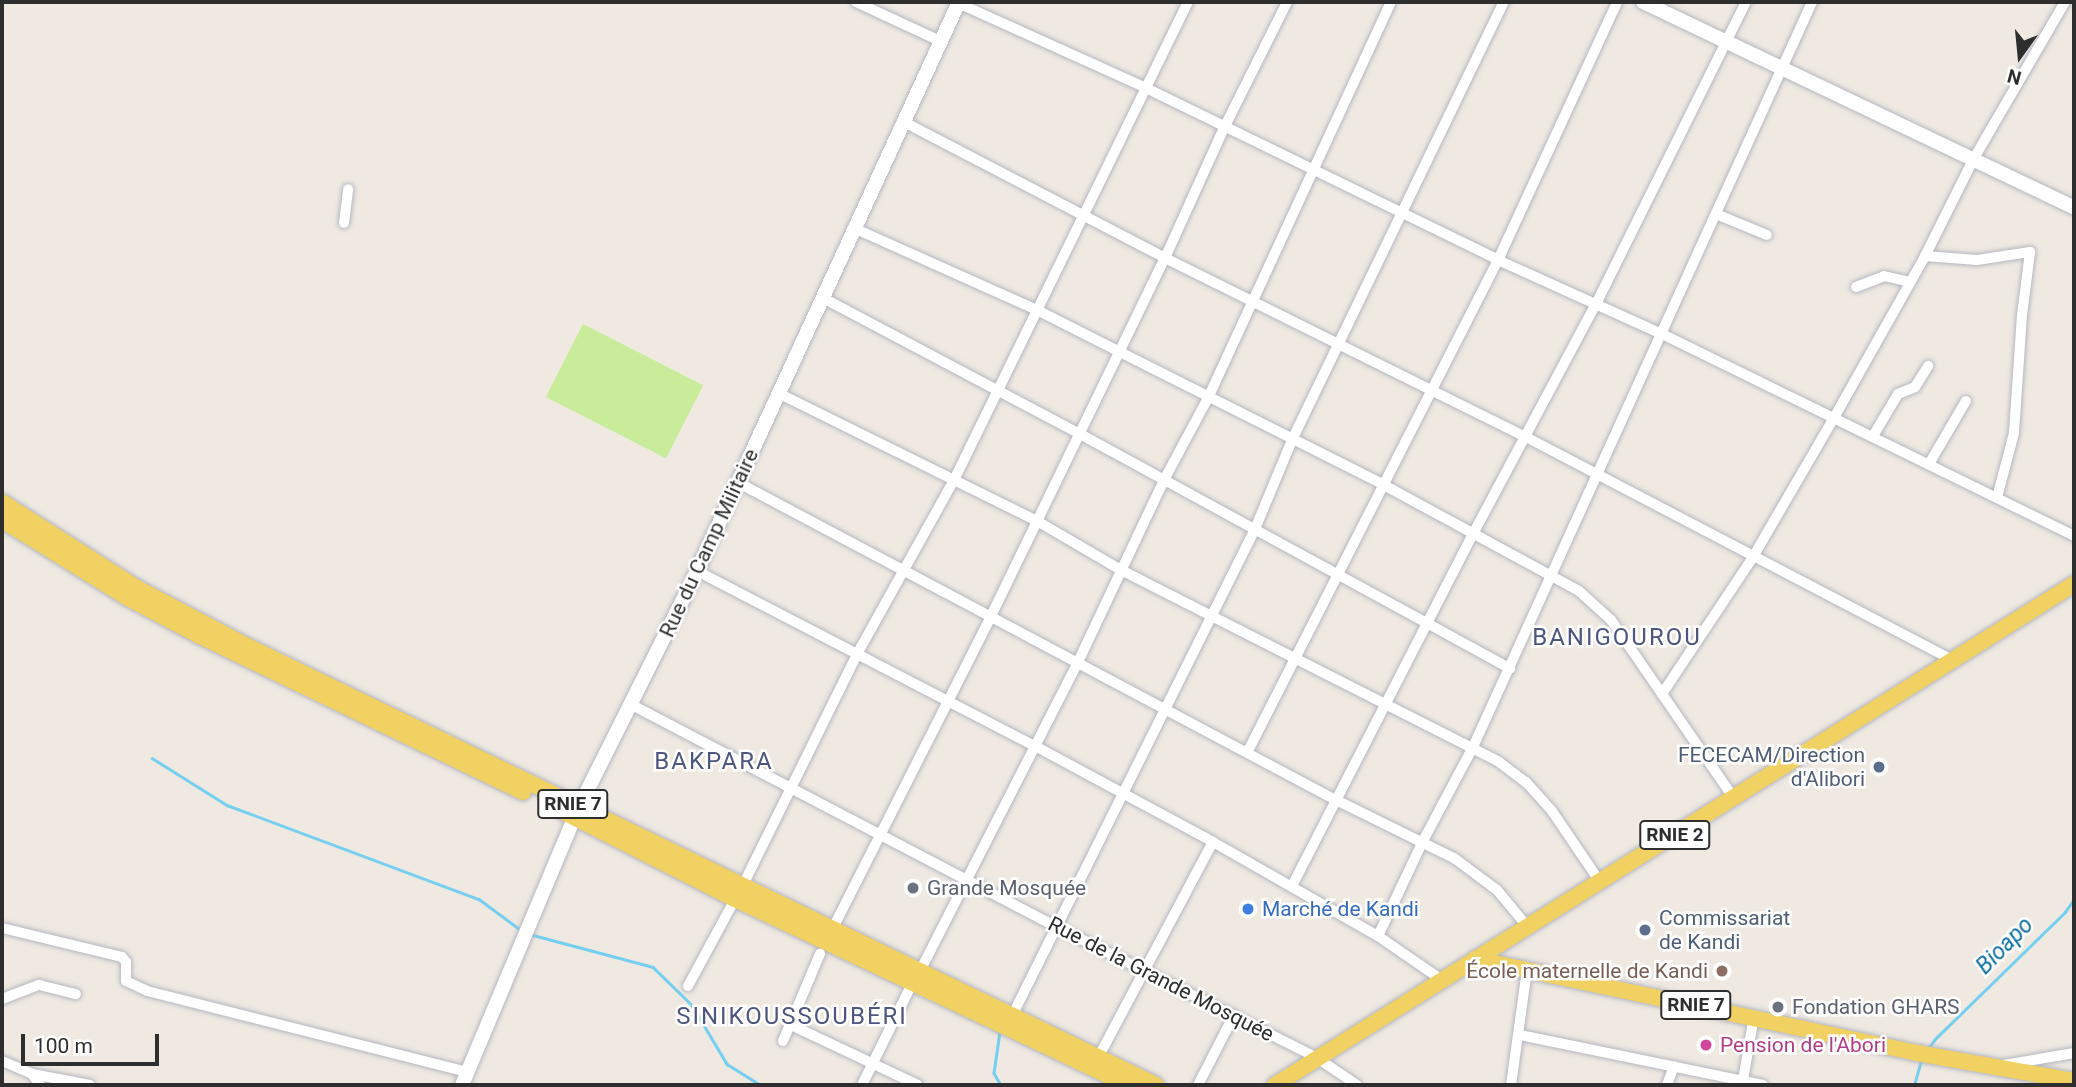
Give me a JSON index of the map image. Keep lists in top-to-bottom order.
{
  "streets": {
    "main road": ["RNIE 7", "RNIE 2"],
    "street": ["Rue du Camp Militaire", "Rue de la Grande Mosquée"]
  },
  "crossings": [
    ["Rue du Camp Militaire", "RNIE 7"],
    ["Rue du Camp Militaire", "Rue de la Grande Mosquée"],
    ["RNIE 7", "RNIE 2"],
    ["RNIE 2", "Rue de la Grande Mosquée"]
  ],
  "districts": ["BANIGOUROU", "BAKPARA", "SINIKOUSSOUBÉRI"],
  "water": ["Bioapo"],
  "places": [
    "FECECAM/Direction d'Alibori",
    "Grande Mosquée",
    "Marché de Kandi",
    "Commissariat de Kandi",
    "École maternelle de Kandi",
    "Fondation GHARS",
    "Pension de l'Abori"
  ],
  "scale_bar": "100 m",
  "north": "bottom"
}
